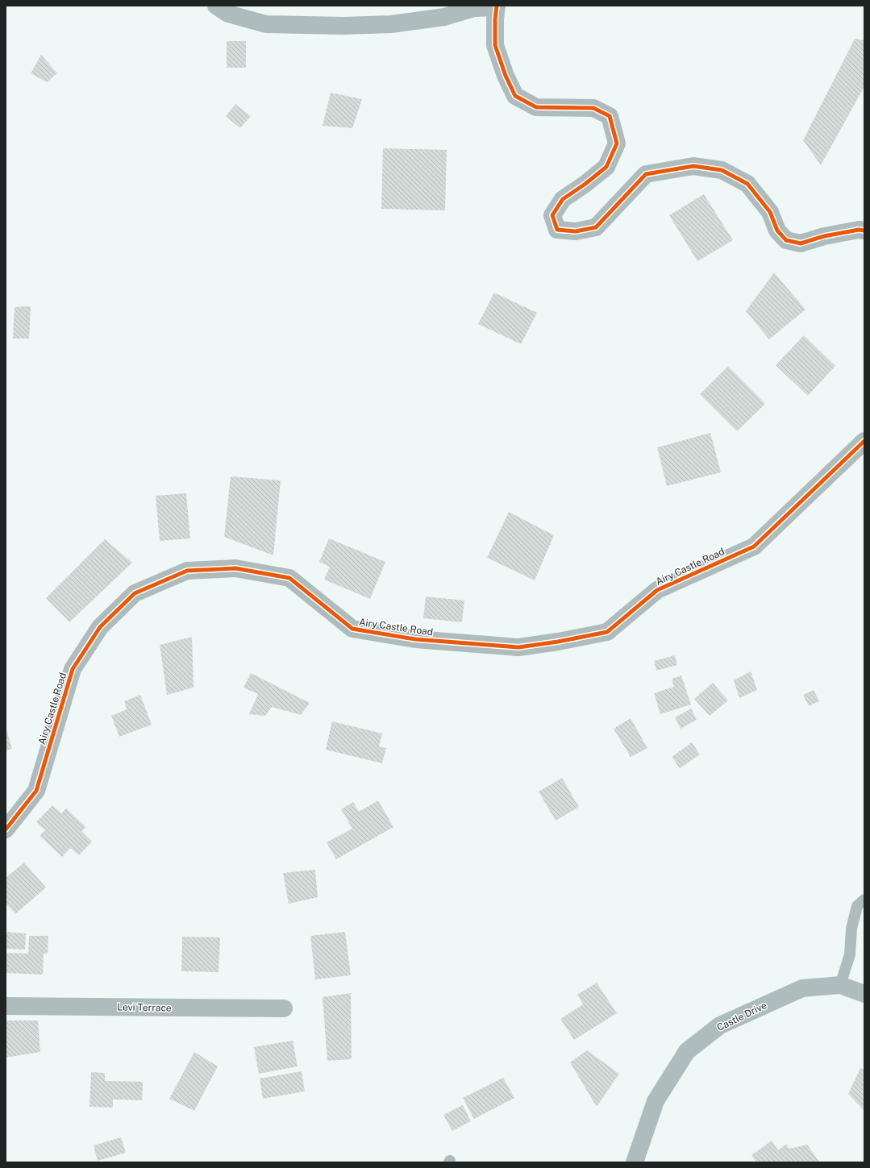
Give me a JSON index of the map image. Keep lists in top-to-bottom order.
{
  "streets": {
    "street": ["Airy Castle Road", "Levi Terrace", "Castle Drive"]
  }
}
